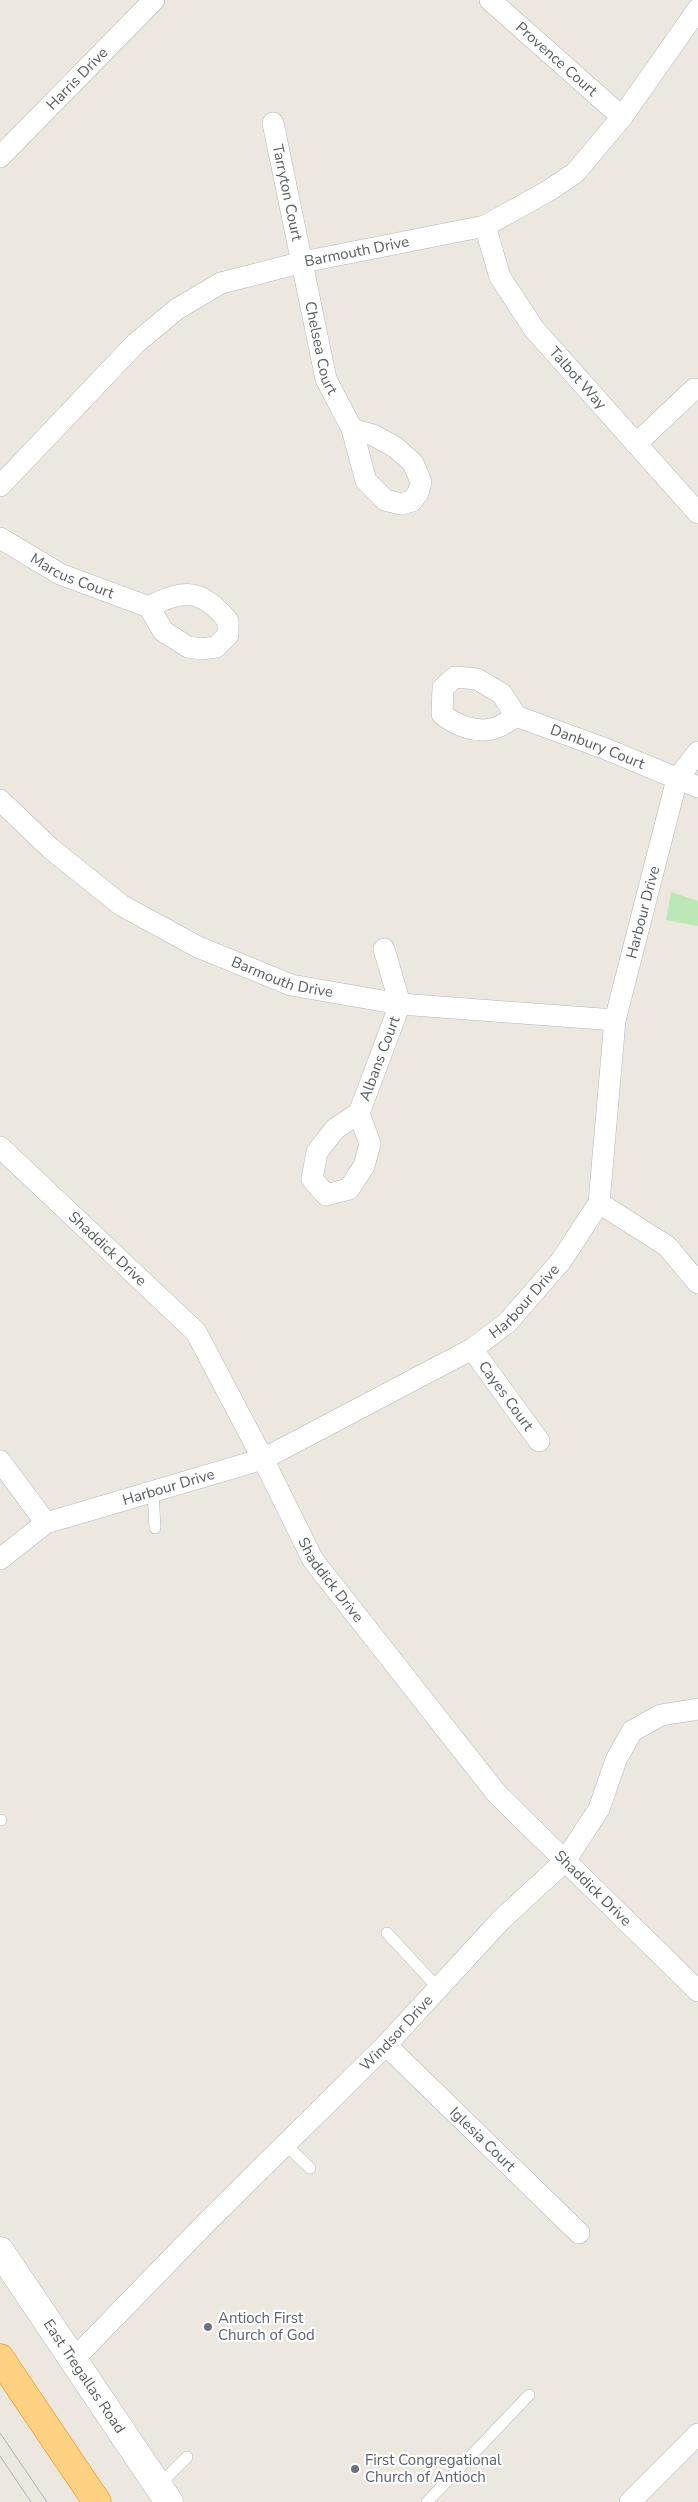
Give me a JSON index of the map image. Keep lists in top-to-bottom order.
{
  "streets": {
    "street": [
      "Provence Court",
      "Harris Drive",
      "Tarryton Court",
      "Barmouth Drive",
      "Chelsea Court",
      "Talbot Way",
      "Marcus Court",
      "Danbury Court",
      "Harbour Drive",
      "Albans Court",
      "Shaddick Drive",
      "Cayes Court",
      "Windsor Drive",
      "Iglesia Court",
      "East Tregallas Road"
    ]
  },
  "crossings": [
    ["Provence Court", "Barmouth Drive"],
    ["Tarryton Court", "Barmouth Drive"],
    ["Tarryton Court", "Chelsea Court"],
    ["Barmouth Drive", "Chelsea Court"],
    ["Barmouth Drive", "Talbot Way"],
    ["Barmouth Drive", "Harbour Drive"],
    ["Barmouth Drive", "Albans Court"],
    ["Danbury Court", "Harbour Drive"],
    ["Harbour Drive", "Shaddick Drive"],
    ["Harbour Drive", "Cayes Court"],
    ["Shaddick Drive", "Windsor Drive"],
    ["Windsor Drive", "Iglesia Court"],
    ["Windsor Drive", "East Tregallas Road"]
  ],
  "places": ["Antioch First Church of God", "First Congregational Church of Antioch"]
}
